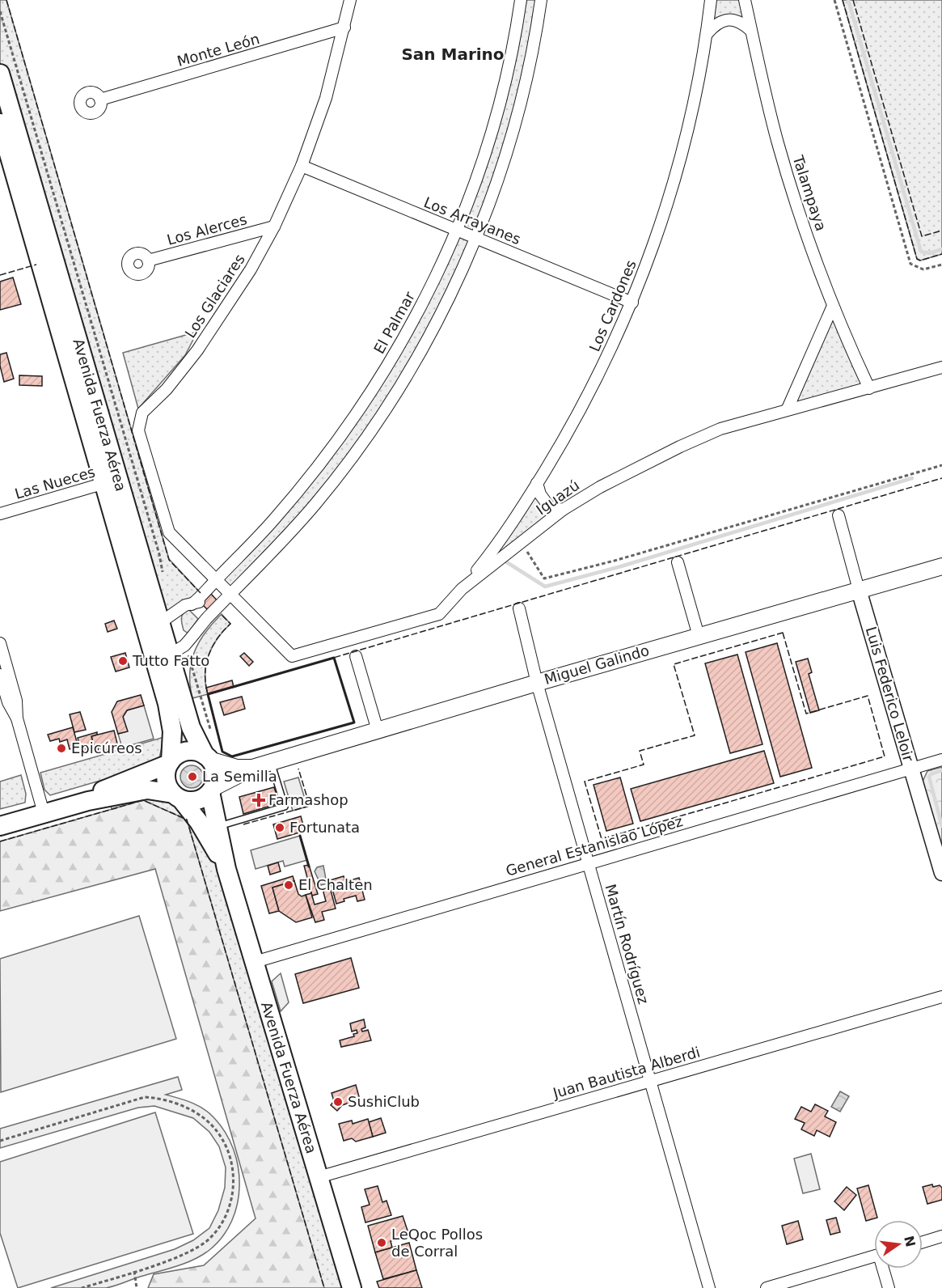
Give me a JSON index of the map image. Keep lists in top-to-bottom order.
{
  "streets": {
    "main road": ["Avenida Fuerza Aérea", "Miguel Galindo"],
    "street": [
      "Monte León",
      "Talampaya",
      "Los Arrayanes",
      "Los Alerces",
      "Los Glaciares",
      "Los Cardones",
      "El Palmar",
      "Las Nueces",
      "Iguazú",
      "Luis Federico Leloir",
      "General Estanislao López",
      "Martín Rodríguez",
      "Juan Bautista Alberdi"
    ]
  },
  "crossings": [
    ["Monte León", "Los Glaciares"],
    ["Talampaya", "Iguazú"],
    ["Los Arrayanes", "Los Glaciares"],
    ["Los Arrayanes", "Los Cardones"],
    ["Los Arrayanes", "El Palmar"],
    ["Los Alerces", "Los Glaciares"],
    ["Los Glaciares", "El Palmar"],
    ["Los Glaciares", "Iguazú"],
    ["Los Cardones", "Iguazú"],
    ["El Palmar", "Avenida Fuerza Aérea"],
    ["Avenida Fuerza Aérea", "Las Nueces"],
    ["Avenida Fuerza Aérea", "Miguel Galindo"],
    ["Avenida Fuerza Aérea", "General Estanislao López"],
    ["Avenida Fuerza Aérea", "Juan Bautista Alberdi"],
    ["Miguel Galindo", "Luis Federico Leloir"],
    ["Miguel Galindo", "Martín Rodríguez"],
    ["Luis Federico Leloir", "General Estanislao López"],
    ["General Estanislao López", "Martín Rodríguez"],
    ["Martín Rodríguez", "Juan Bautista Alberdi"]
  ],
  "districts": ["San Marino"],
  "places": {
    "other": [
      "Tutto Fatto",
      "Epicúreos",
      "La Semilla",
      "Fortunata",
      "El Chalten",
      "SushiClub",
      "LeQoc Pollos de Corral"
    ],
    "health": ["Farmashop"]
  },
  "north": "right"
}
